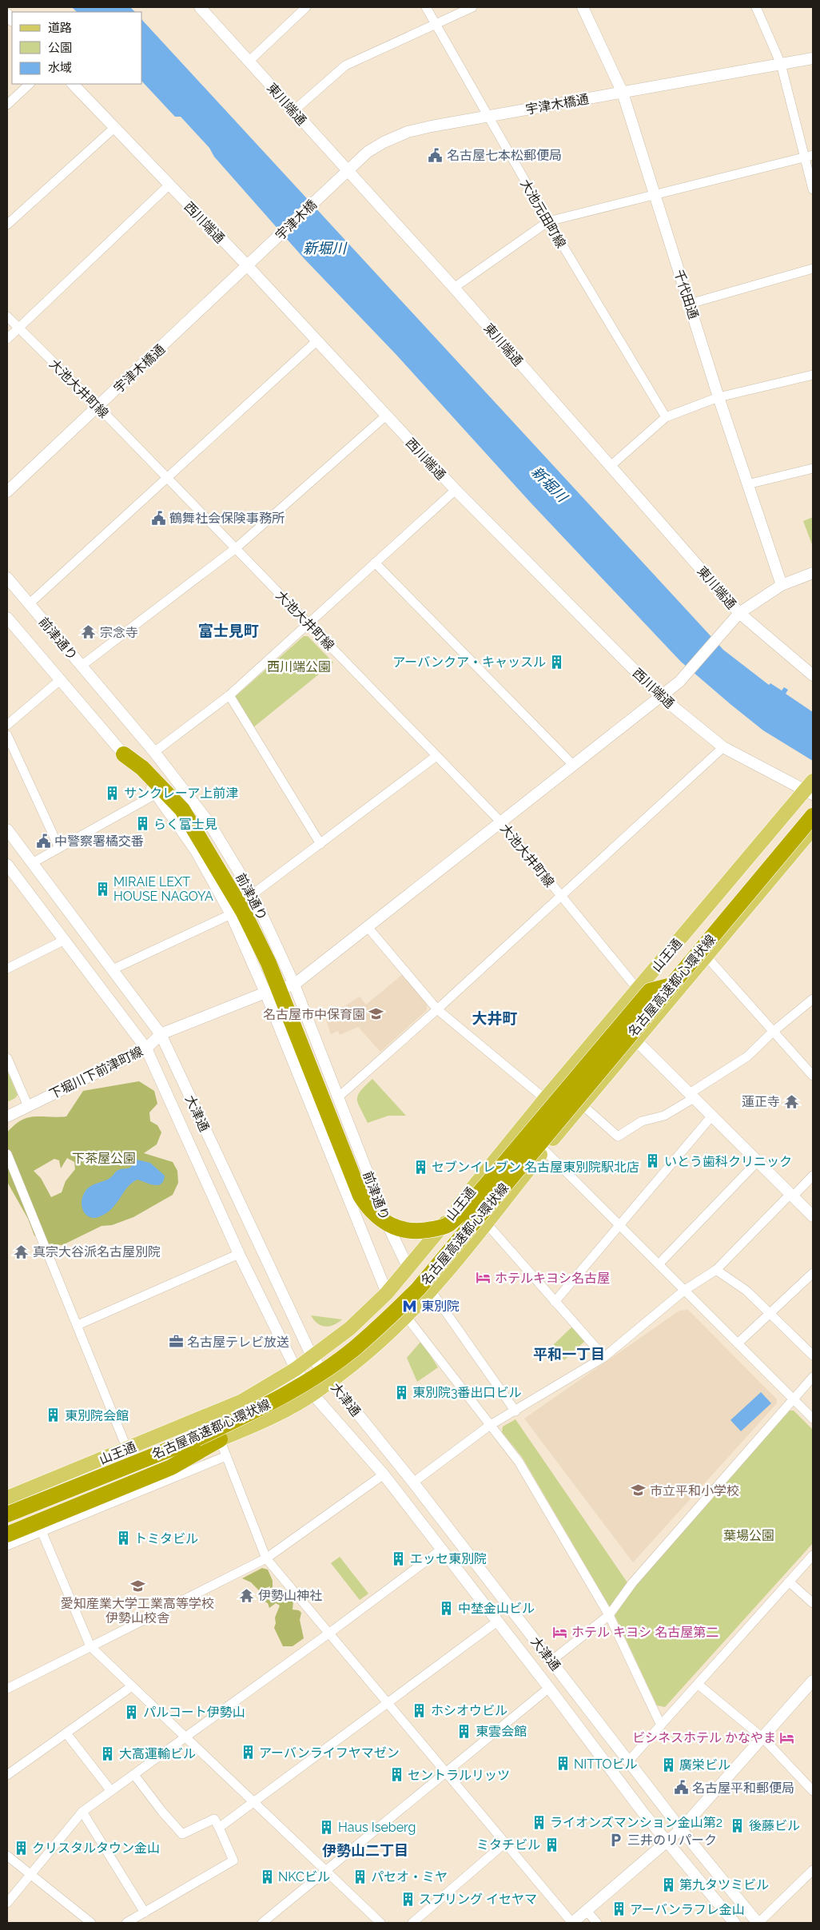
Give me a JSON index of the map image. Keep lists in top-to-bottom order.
{
  "streets": {
    "highway": ["名古屋高速都心環状線"],
    "main road": ["山王通"],
    "street": [
      "東川端通",
      "宇津木橋通",
      "大池元田町線",
      "宇津木橋",
      "西川端通",
      "千代田通",
      "大池大井町線",
      "前津通り",
      "下堀川下前津町線",
      "大津通"
    ]
  },
  "crossings": [
    ["東川端通", "宇津木橋通"],
    ["宇津木橋通", "大池元田町線"],
    ["宇津木橋通", "宇津木橋"],
    ["宇津木橋通", "西川端通"],
    ["宇津木橋通", "千代田通"],
    ["宇津木橋通", "大池大井町線"],
    ["西川端通", "山王通"],
    ["大池大井町線", "山王通"],
    ["前津通り", "山王通"],
    ["前津通り", "下堀川下前津町線"],
    ["山王通", "大津通"],
    ["下堀川下前津町線", "大津通"]
  ],
  "districts": [
    "富士見町",
    "大井町",
    "平和一丁目",
    "伊勢山二丁目"
  ],
  "water": ["新堀川"],
  "parks": ["西川端公園", "下茶屋公園", "葉場公園"],
  "places": {
    "public building": [
      "名古屋七本松郵便局",
      "鶴舞社会保険事務所",
      "中警察署橘交番",
      "名古屋平和郵便局"
    ],
    "temple": [
      "宗念寺",
      "蓮正寺",
      "真宗大谷派名古屋別院",
      "伊勢山神社"
    ],
    "building": [
      "アーバンクア・キャッスル",
      "サンクレーア上前津",
      "らく富士見",
      "MIRAIE LEXT HOUSE NAGOYA",
      "いとう歯科クリニック",
      "セブンイレブン 名古屋東別院駅北店",
      "東別院3番出口ビル",
      "東別院会館",
      "トミタビル",
      "エッセ東別院",
      "中埜金山ビル",
      "ホシオウビル",
      "パルコート伊勢山",
      "東雲会館",
      "アーバンライフヤマゼン",
      "大高運輸ビル",
      "NITTOビル",
      "廣栄ビル",
      "セントラルリッツ",
      "ライオンズマンション金山第2",
      "後藤ビル",
      "Haus Iseberg",
      "ミタチビル",
      "クリスタルタウン金山",
      "NKCビル",
      "パセオ・ミヤ",
      "第九タツミビル",
      "スプリング イセヤマ",
      "アーバンラフレ金山"
    ],
    "school or university": ["名古屋市中保育園", "市立平和小学校", "愛知産業大学工業高等学校 伊勢山校舎"],
    "hotel": ["ホテルキヨシ名古屋", "ホテル キヨシ 名古屋第二", "ビシネスホテル かなやま"],
    "metro station": ["東別院"],
    "office": ["名古屋テレビ放送"],
    "parking": ["三井のリパーク"]
  },
  "legend": ["道路", "公園", "水域"]
}
